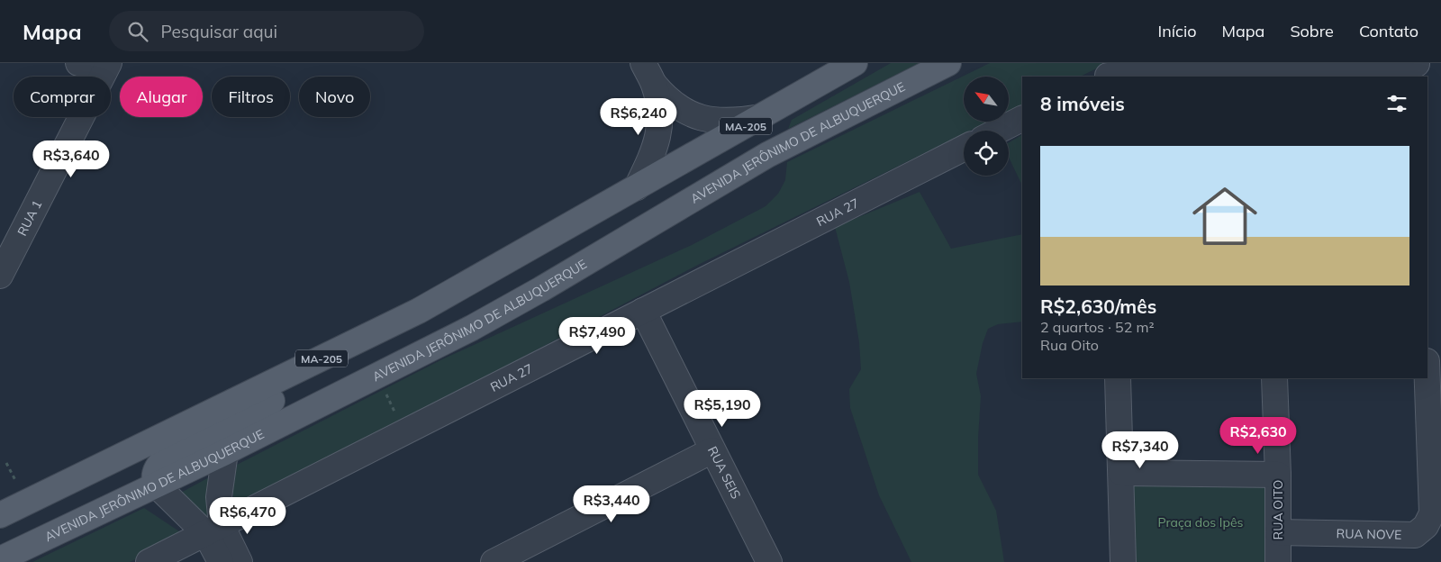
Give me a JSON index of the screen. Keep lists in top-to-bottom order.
{
  "streets": {
    "main road": ["MA-205", "AVENIDA JERÔNIMO DE ALBUQUERQUE"],
    "street": [
      "RUA 27",
      "RUA 1",
      "RUA SEIS",
      "RUA OITO",
      "RUA NOVE"
    ]
  },
  "crossings": [
    ["RUA 27", "RUA SEIS"],
    ["RUA OITO", "RUA NOVE"]
  ],
  "parks": ["Praça dos Ipês"],
  "north": "top left",
  "page": {
    "header": "Mapa",
    "search": "Pesquisar aqui",
    "nav": [
      "Início",
      "Mapa",
      "Sobre",
      "Contato"
    ],
    "chip": [
      "Comprar",
      "Alugar",
      "Filtros",
      "Novo"
    ],
    "heading": "8 imóveis",
    "price": [
      "R$6,240",
      "R$3,640",
      "R$7,490",
      "R$5,190",
      "R$2,630",
      "R$7,340",
      "R$3,440",
      "R$6,470"
    ],
    "list": [
      {
        "name": "R$2,630/mês",
        "note": "2 quartos · 52 m² · Rua Oito"
      }
    ]
  }
}
